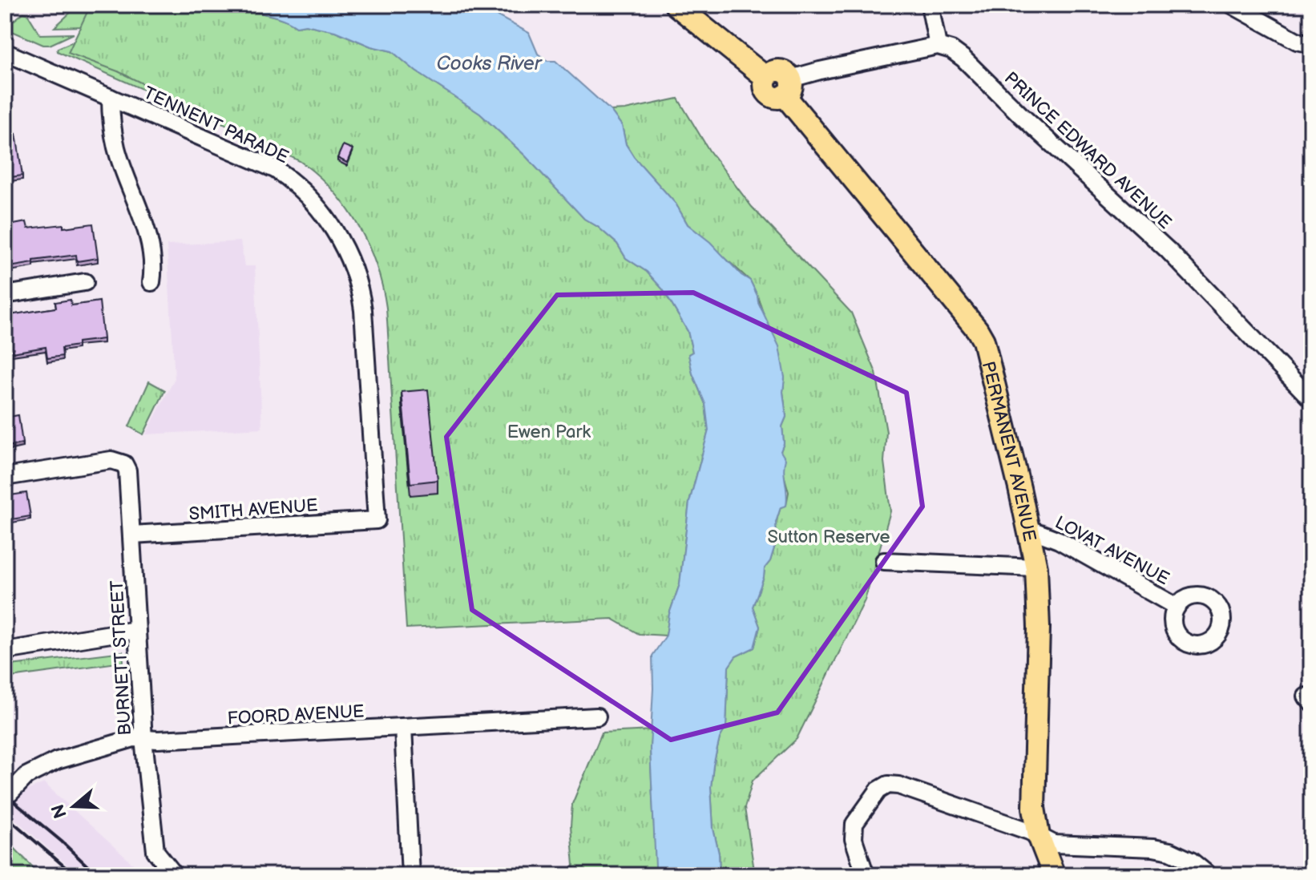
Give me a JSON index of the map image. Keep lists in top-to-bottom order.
{
  "streets": {
    "main road": ["PERMANENT AVENUE"],
    "street": [
      "TENNENT PARADE",
      "PRINCE EDWARD AVENUE",
      "SMITH AVENUE",
      "LOVAT AVENUE",
      "BURNETT STREET",
      "FOORD AVENUE"
    ]
  },
  "crossings": [
    ["TENNENT PARADE", "SMITH AVENUE"],
    ["PERMANENT AVENUE", "LOVAT AVENUE"],
    ["SMITH AVENUE", "BURNETT STREET"],
    ["BURNETT STREET", "FOORD AVENUE"]
  ],
  "water": ["Cooks River"],
  "parks": ["Ewen Park", "Sutton Reserve"],
  "north": "left"
}
